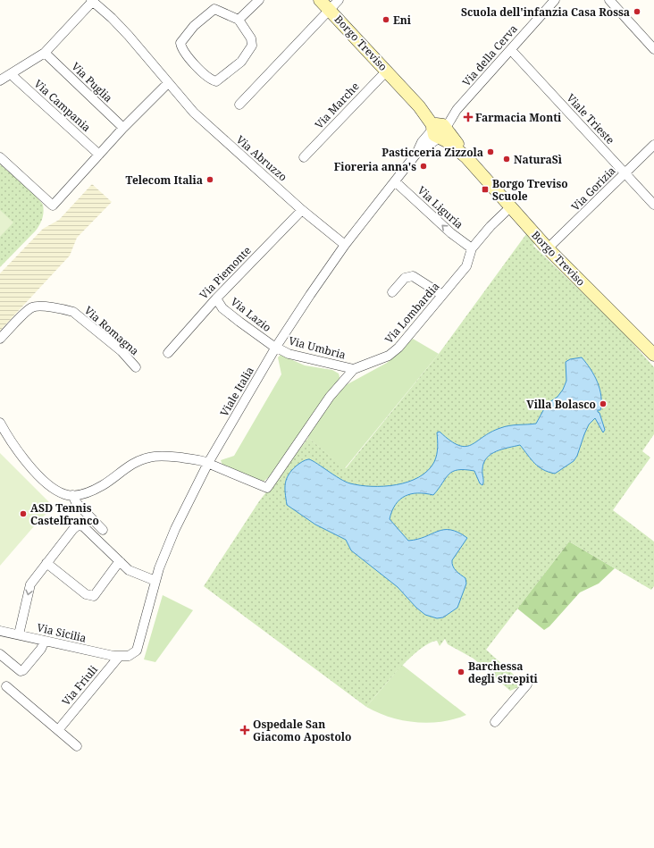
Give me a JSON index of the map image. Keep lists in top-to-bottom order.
{
  "streets": {
    "street": [
      "Borgo Treviso",
      "Via della Cerva",
      "Via Puglia",
      "Via Campania",
      "Via Marche",
      "Viale Trieste",
      "Via Abruzzo",
      "Via Gorizia",
      "Via Liguria",
      "Via Piemonte",
      "Via Lombardia",
      "Via Lazio",
      "Via Romagna",
      "Via Umbria",
      "Viale Italia",
      "Via Sicilia",
      "Via Friuli"
    ]
  },
  "crossings": [
    ["Borgo Treviso", "Via della Cerva"],
    ["Borgo Treviso", "Via Marche"],
    ["Borgo Treviso", "Via Gorizia"],
    ["Borgo Treviso", "Via Lombardia"],
    ["Borgo Treviso", "Viale Italia"],
    ["Via della Cerva", "Viale Trieste"],
    ["Via della Cerva", "Viale Italia"],
    ["Via Puglia", "Via Abruzzo"],
    ["Via Campania", "Via Abruzzo"],
    ["Viale Trieste", "Via Gorizia"],
    ["Via Abruzzo", "Via Piemonte"],
    ["Via Abruzzo", "Viale Italia"],
    ["Via Liguria", "Via Lombardia"],
    ["Via Liguria", "Viale Italia"],
    ["Via Piemonte", "Via Lazio"],
    ["Via Lombardia", "Via Umbria"],
    ["Via Lombardia", "Viale Italia"],
    ["Via Lazio", "Via Umbria"],
    ["Via Lazio", "Viale Italia"],
    ["Via Umbria", "Viale Italia"],
    ["Viale Italia", "Via Sicilia"],
    ["Viale Italia", "Via Friuli"],
    ["Via Sicilia", "Via Friuli"]
  ],
  "one_way": ["Via Liguria"],
  "places": {
    "other": [
      "Scuola dell'infanzia Casa Rossa",
      "Eni",
      "Pasticceria Zizzola",
      "NaturaSì",
      "Fioreria anna's",
      "Telecom Italia",
      "Villa Bolasco",
      "ASD Tennis Castelfranco",
      "Barchessa degli strepiti"
    ],
    "health": ["Farmacia Monti", "Ospedale San Giacomo Apostolo"],
    "transit": ["Borgo Treviso Scuole"]
  }
}
